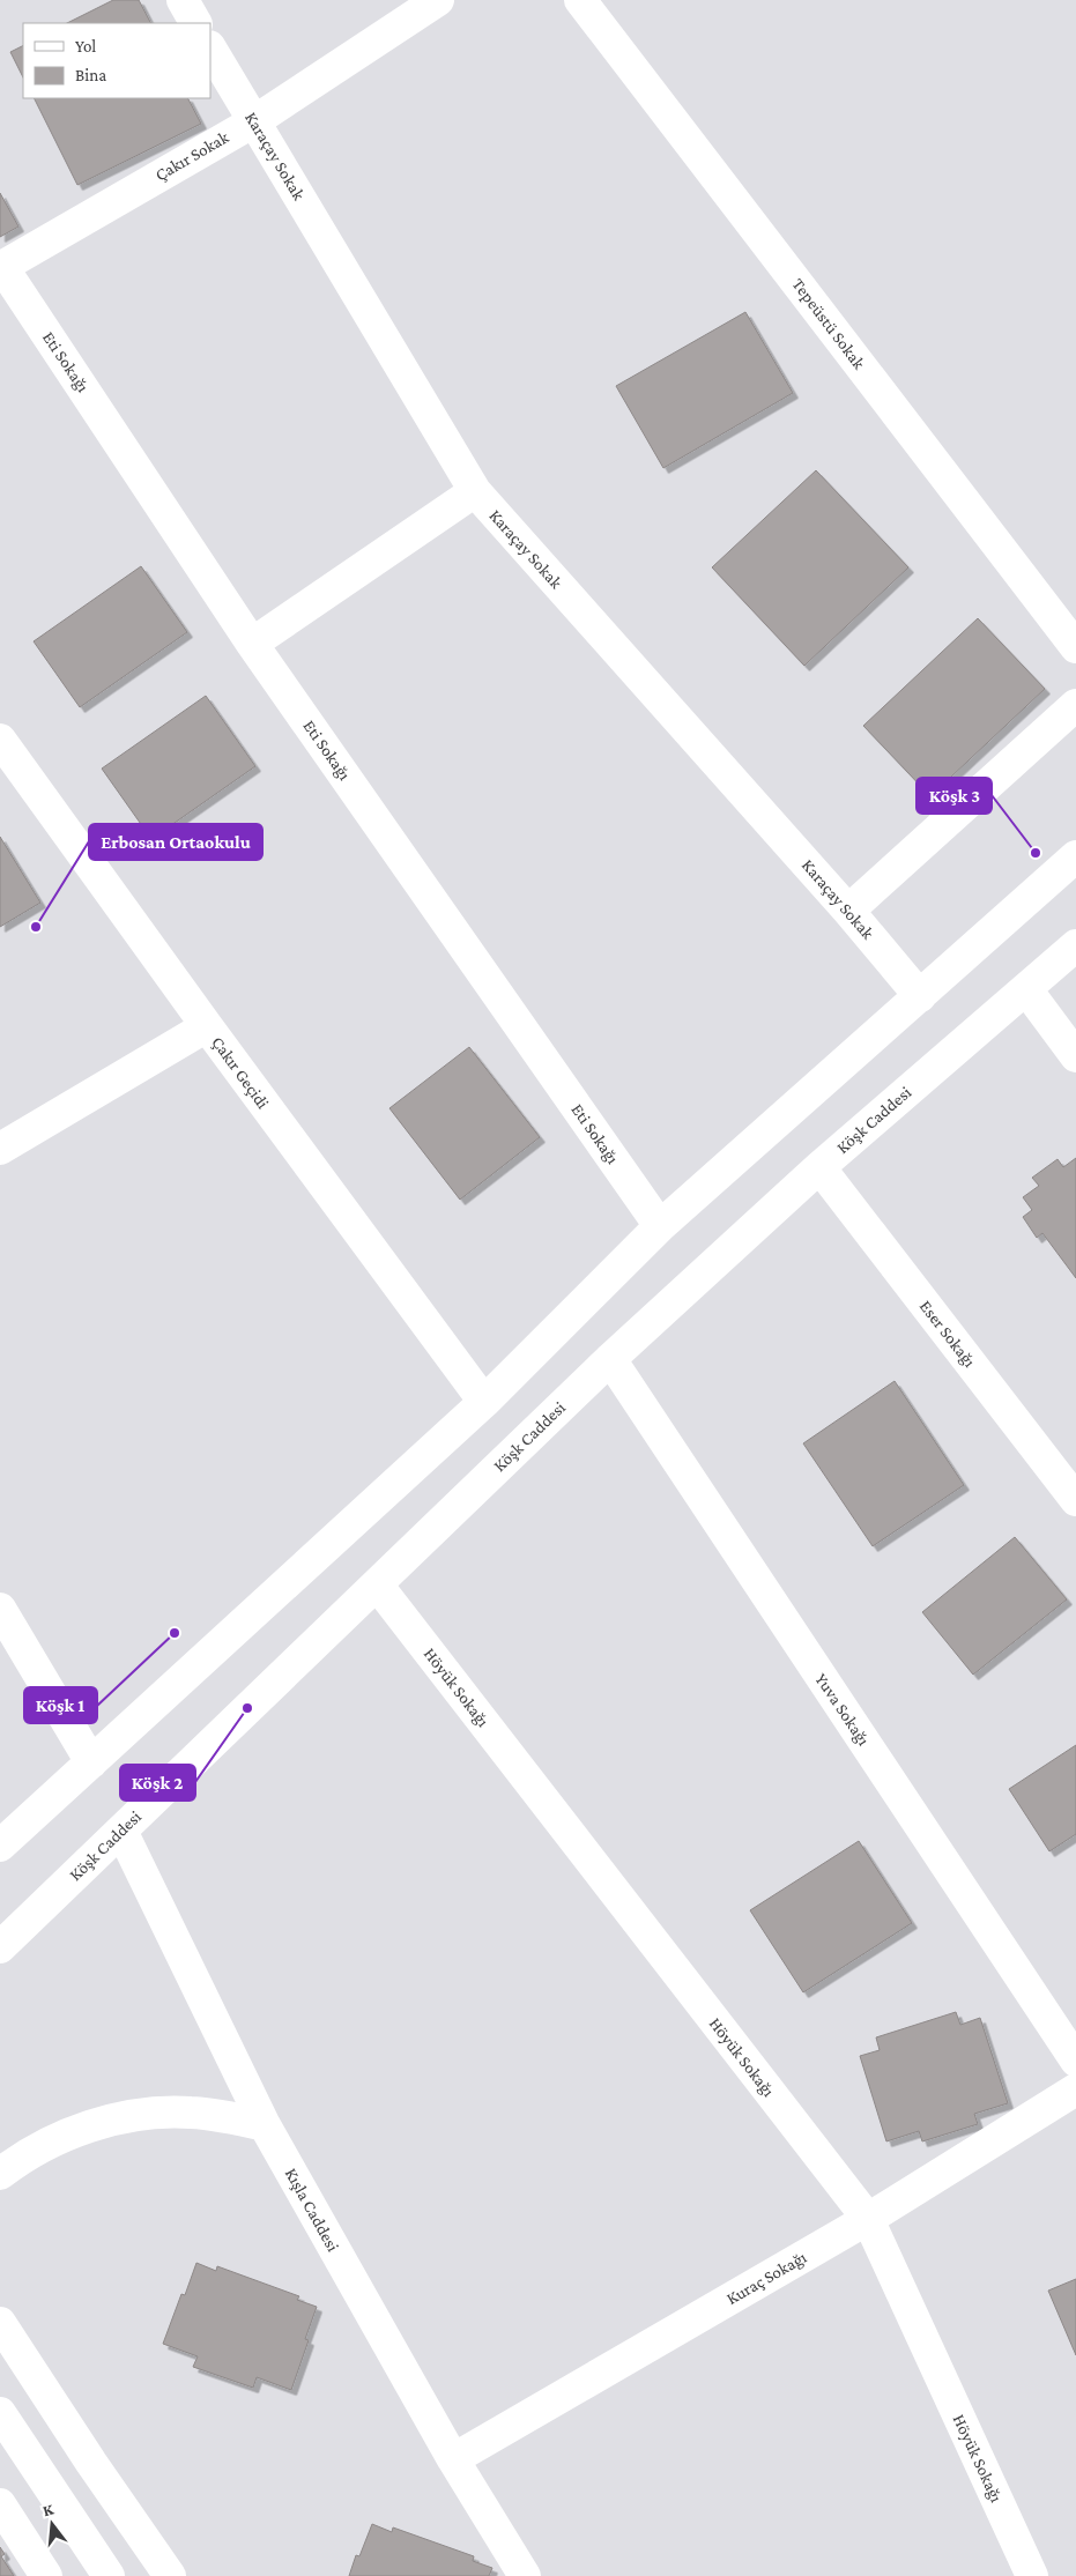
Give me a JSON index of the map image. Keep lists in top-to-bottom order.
{
  "streets": {
    "street": [
      "Çakır Sokak",
      "Karaçay Sokak",
      "Tepeüstü Sokak",
      "Eti Sokağı",
      "Çakır Geçidi",
      "Köşk Caddesi",
      "Eser Sokağı",
      "Höyük Sokağı",
      "Yuva Sokağı",
      "Kışla Caddesi",
      "Kuraç Sokağı"
    ]
  },
  "crossings": [
    ["Çakır Sokak", "Karaçay Sokak"],
    ["Çakır Sokak", "Eti Sokağı"],
    ["Köşk Caddesi", "Eser Sokağı"],
    ["Köşk Caddesi", "Höyük Sokağı"],
    ["Köşk Caddesi", "Yuva Sokağı"],
    ["Köşk Caddesi", "Kışla Caddesi"],
    ["Höyük Sokağı", "Kuraç Sokağı"],
    ["Kışla Caddesi", "Kuraç Sokağı"]
  ],
  "places": [
    "Köşk 3",
    "Erbosan Ortaokulu",
    "Köşk 1",
    "Köşk 2"
  ],
  "legend": ["Yol", "Bina"],
  "north": "top"
}
